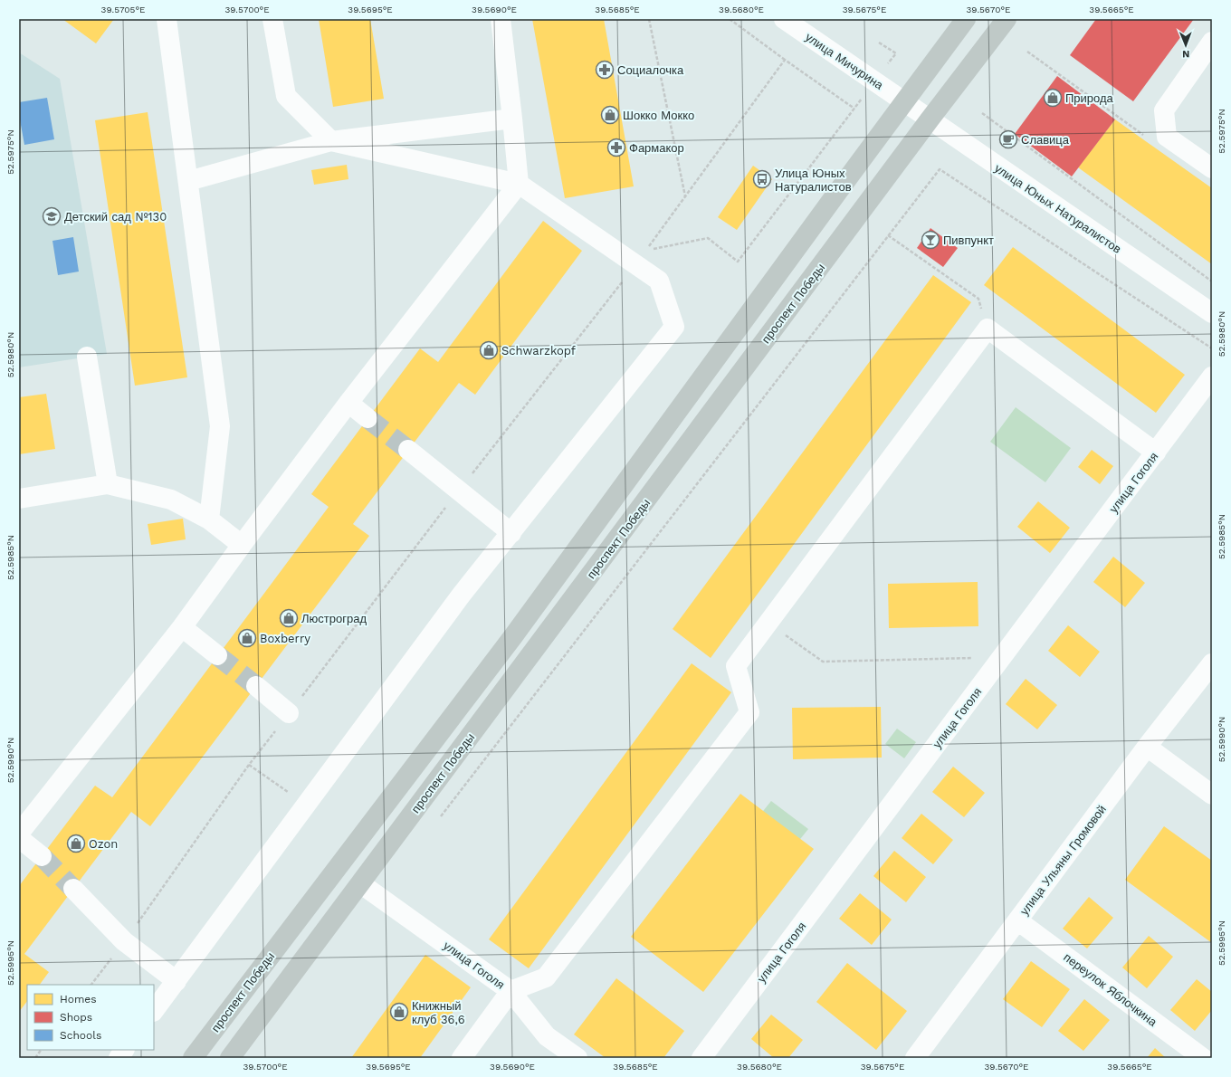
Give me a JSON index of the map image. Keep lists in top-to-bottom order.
{
  "streets": {
    "main road": ["проспект Победы"],
    "street": [
      "улица Мичурина",
      "улица Юных Натуралистов",
      "улица Гоголя",
      "улица Ульяны Громовой",
      "переулок Яблочкина"
    ]
  },
  "crossings": [
    ["улица Мичурина", "улица Юных Натуралистов"],
    ["улица Мичурина", "проспект Победы"],
    ["улица Юных Натуралистов", "проспект Победы"],
    ["проспект Победы", "улица Гоголя"],
    ["улица Ульяны Громовой", "переулок Яблочкина"]
  ],
  "places": {
    "pharmacy": ["Социалочка", "Фармакор"],
    "shop": [
      "Природа",
      "Шокко Мокко",
      "Schwarzkopf",
      "Люстроград",
      "Boxberry",
      "Ozon",
      "Книжный клуб 36,6"
    ],
    "cafe": ["Славица"],
    "bus stop": ["Улица Юных Натуралистов"],
    "school or university": ["Детский сад №130"],
    "bar": ["Пивпункт"]
  },
  "legend": ["Homes", "Shops", "Schools"],
  "north": "bottom",
  "coordinates": [
    "39.5705°E",
    "39.5700°E",
    "39.5695°E",
    "39.5690°E",
    "39.5685°E",
    "39.5680°E",
    "39.5675°E",
    "39.5670°E",
    "39.5665°E",
    "52.5975°N",
    "52.5980°N",
    "52.5985°N",
    "52.5990°N",
    "52.5995°N"
  ]
}
